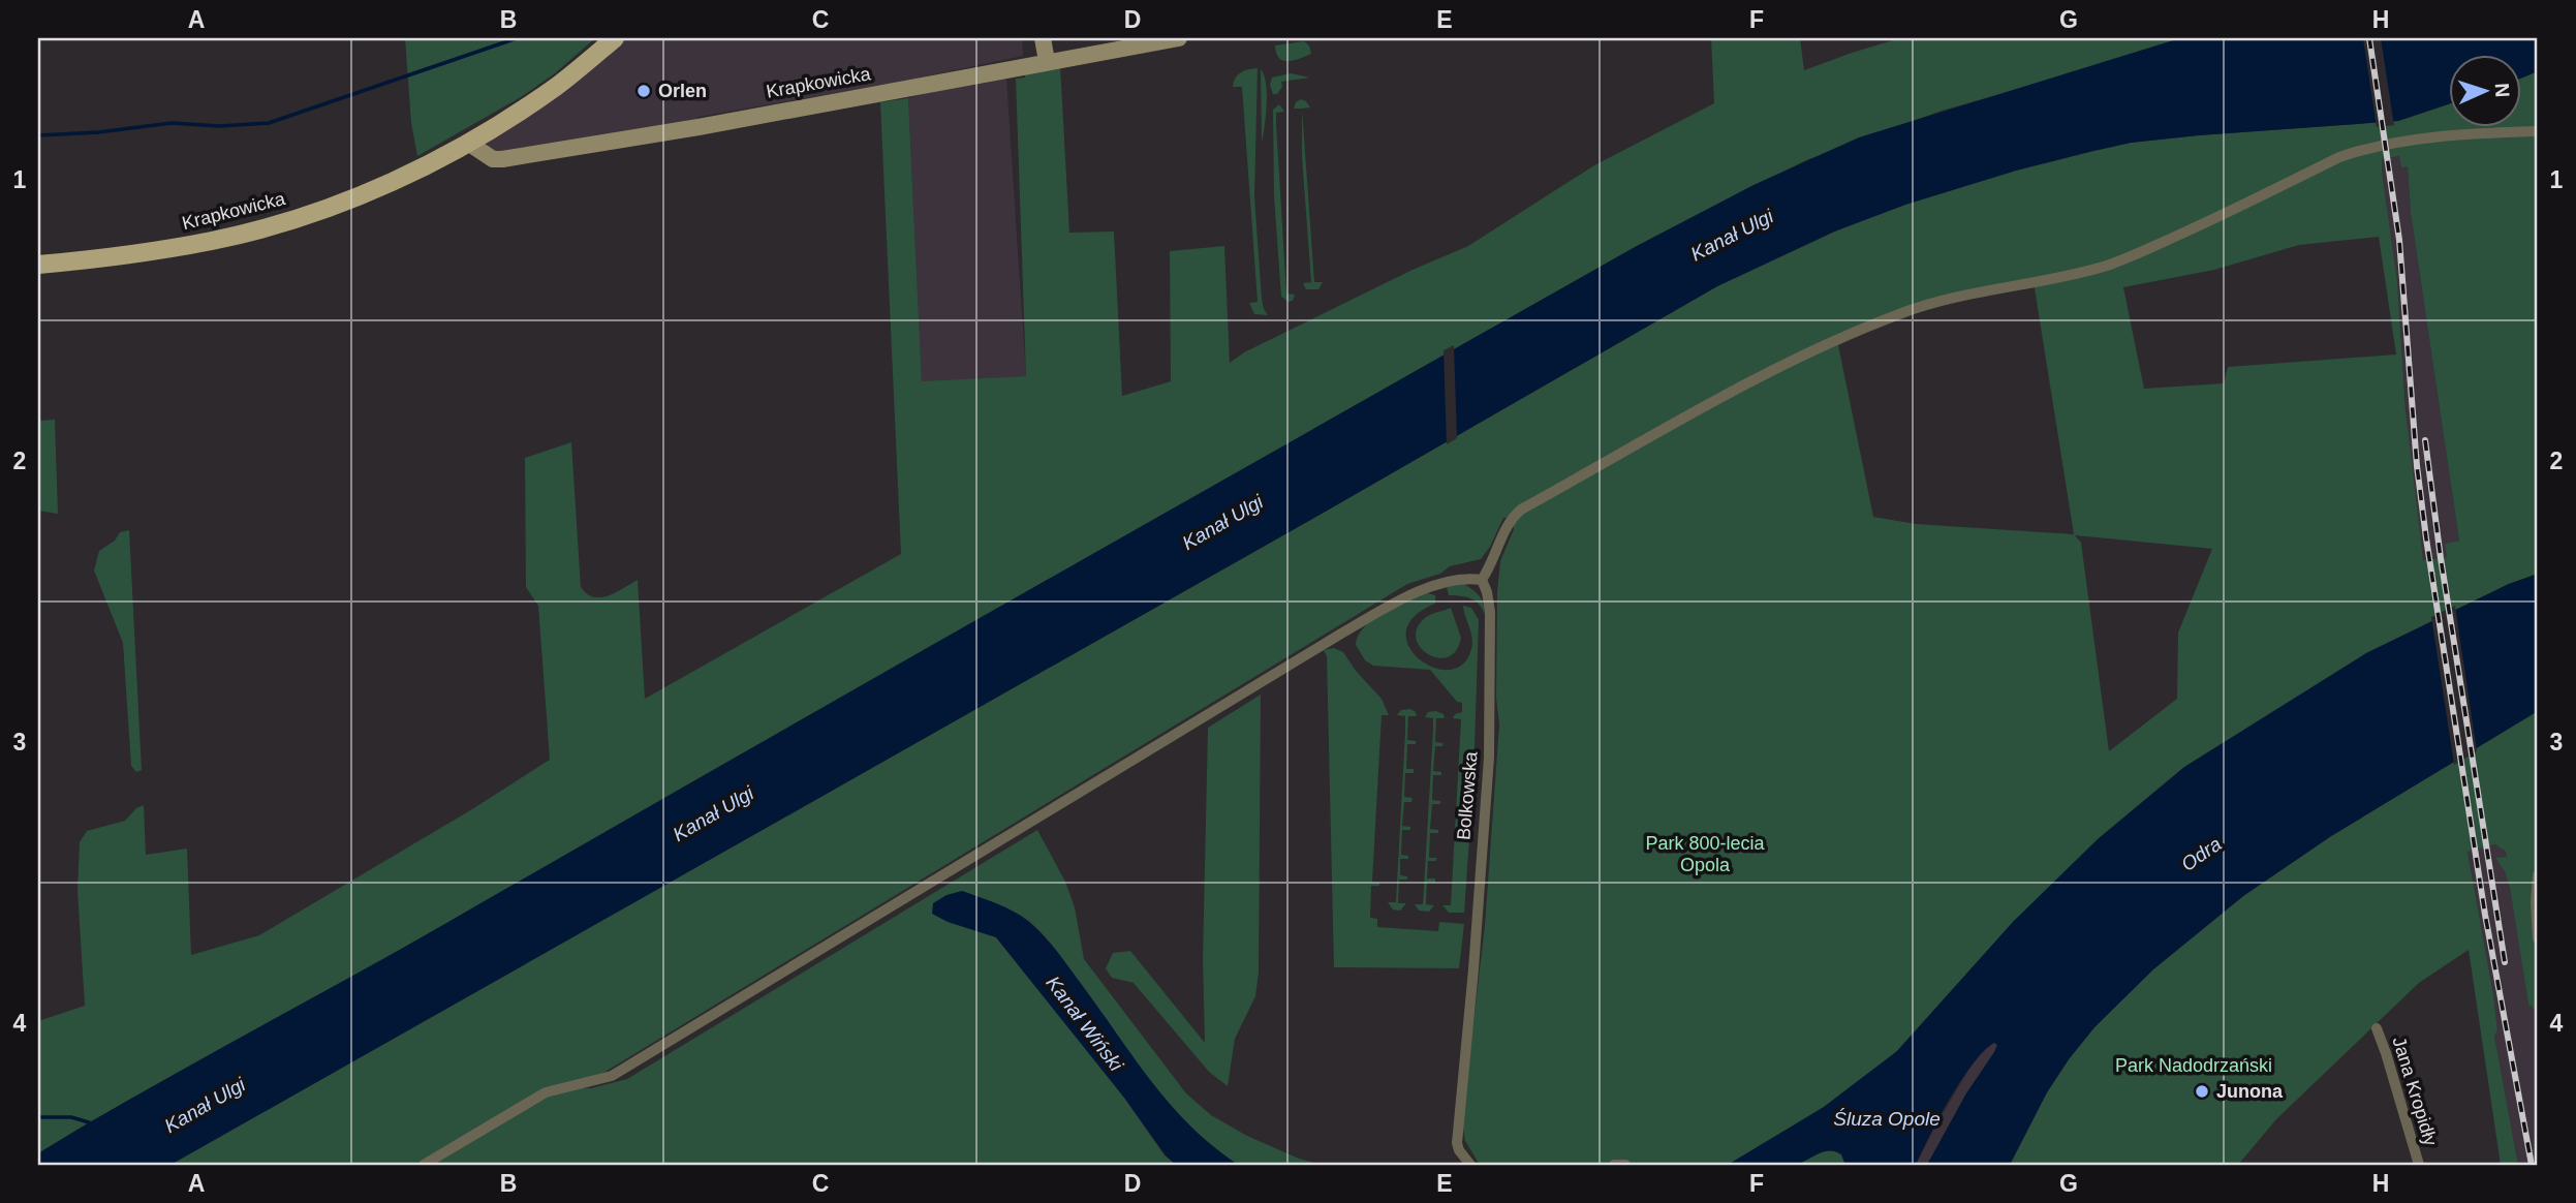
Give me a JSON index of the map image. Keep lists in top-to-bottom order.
{
  "streets": {
    "main road": ["Krapkowicka"],
    "street": ["Bolkowska", "Jana Kropidły"]
  },
  "water": [
    "Kanał Ulgi",
    "Odra",
    "Kanał Wiński",
    "Śluza Opole"
  ],
  "parks": ["Park 800-lecia Opola", "Park Nadodrzański"],
  "places": ["Orlen", "Junona"],
  "north": "right",
  "grid": {
    "columns": [
      "A",
      "B",
      "C",
      "D",
      "E",
      "F",
      "G",
      "H"
    ],
    "rows": [
      "1",
      "2",
      "3",
      "4"
    ]
  }
}
